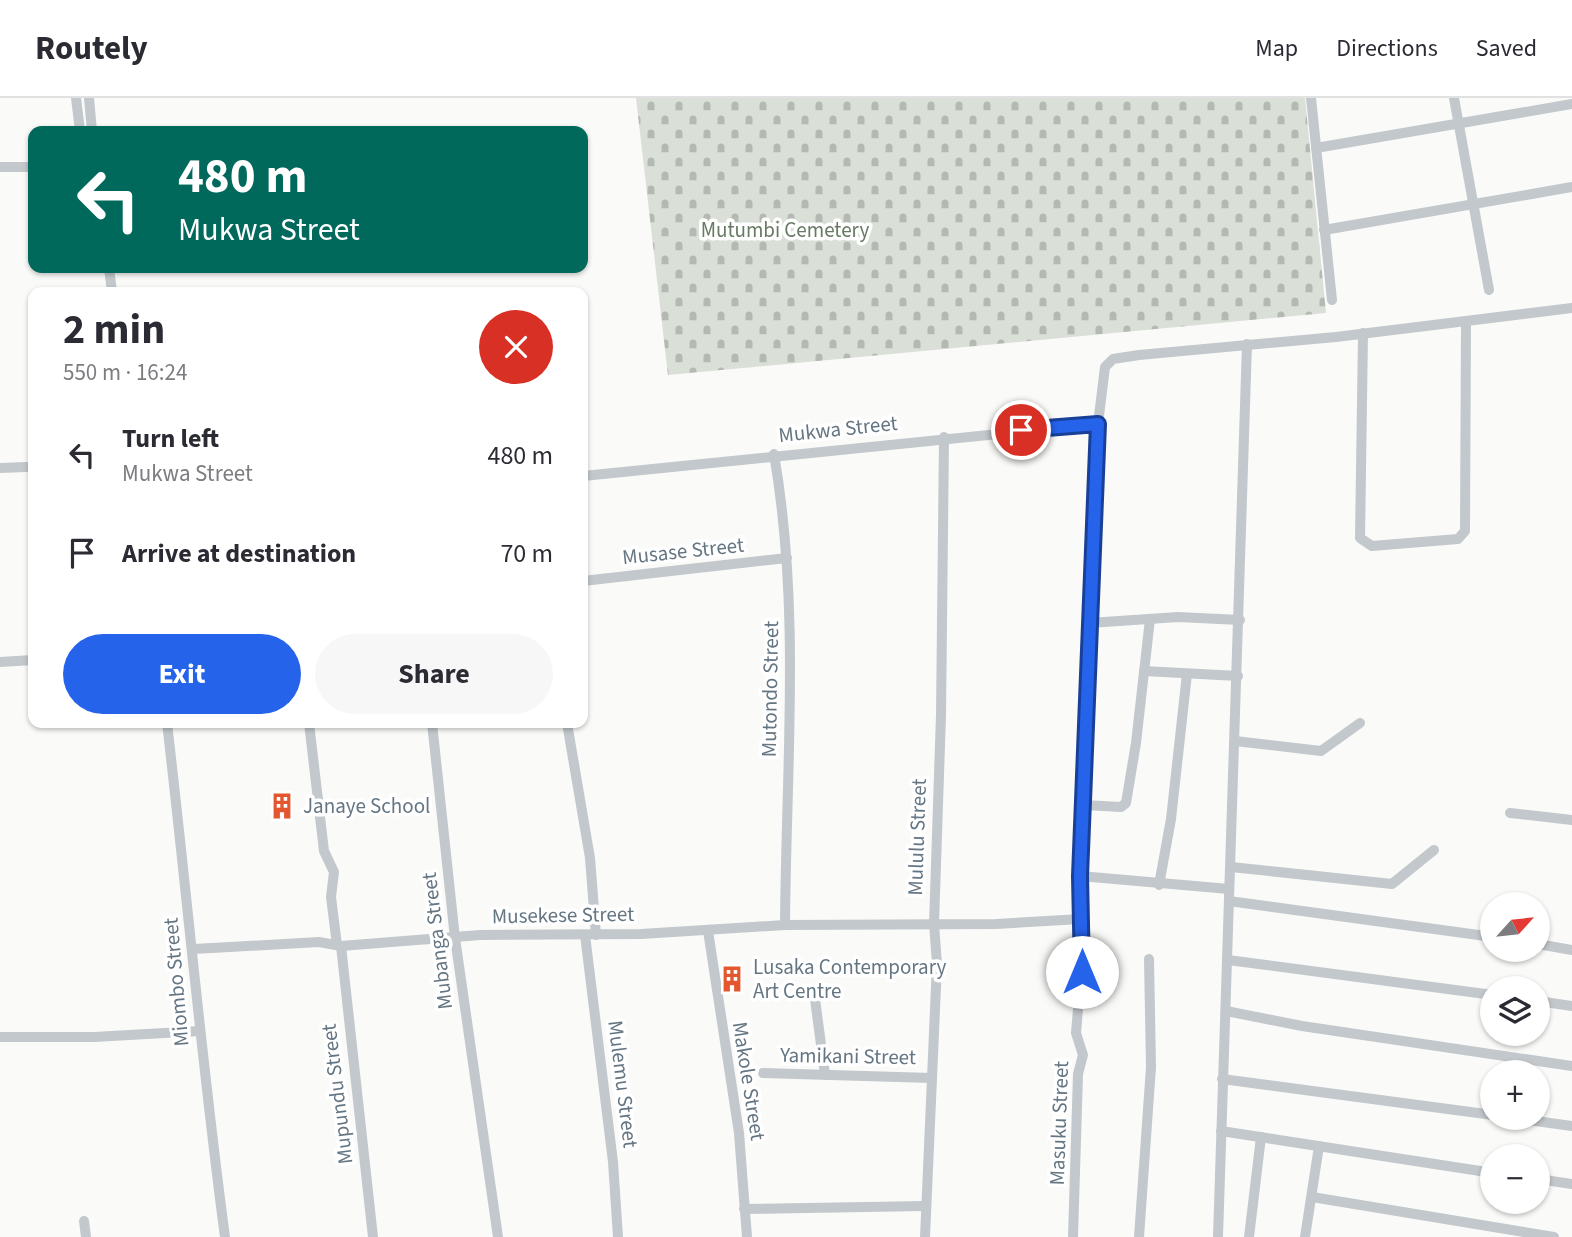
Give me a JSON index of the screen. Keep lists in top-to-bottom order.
{
  "streets": {
    "street": [
      "Mukwa Street",
      "Musase Street",
      "Mutondo Street",
      "Mululu Street",
      "Musekese Street",
      "Mubanga Street",
      "Miombo Street",
      "Yamikani Street",
      "Makole Street",
      "Mulemu Street",
      "Mupundu Street",
      "Masuku Street"
    ]
  },
  "crossings": [
    ["Mukwa Street", "Mutondo Street"],
    ["Mukwa Street", "Mululu Street"],
    ["Mukwa Street", "Masuku Street"],
    ["Musase Street", "Mutondo Street"],
    ["Mutondo Street", "Musekese Street"],
    ["Mululu Street", "Musekese Street"],
    ["Mululu Street", "Yamikani Street"],
    ["Musekese Street", "Mubanga Street"],
    ["Musekese Street", "Miombo Street"],
    ["Musekese Street", "Makole Street"],
    ["Musekese Street", "Mulemu Street"],
    ["Musekese Street", "Mupundu Street"],
    ["Musekese Street", "Masuku Street"]
  ],
  "parks": ["Mutumbi Cemetery"],
  "places": {
    "building": ["Janaye School", "Lusaka Contemporary Art Centre"]
  },
  "north": "top right",
  "page": {
    "header": "Routely",
    "nav": ["Map", "Directions", "Saved"],
    "turn": ["480 m", "Mukwa Street"],
    "heading": ["2 min", "550 m · 16:24"],
    "list": [
      {
        "name": "Turn left",
        "note": "Mukwa Street",
        "value": "480 m"
      },
      {
        "name": "Arrive at destination",
        "value": "70 m"
      }
    ],
    "buttons": ["Exit", "Share"],
    "map_buttons": ["+", "−"]
  }
}
